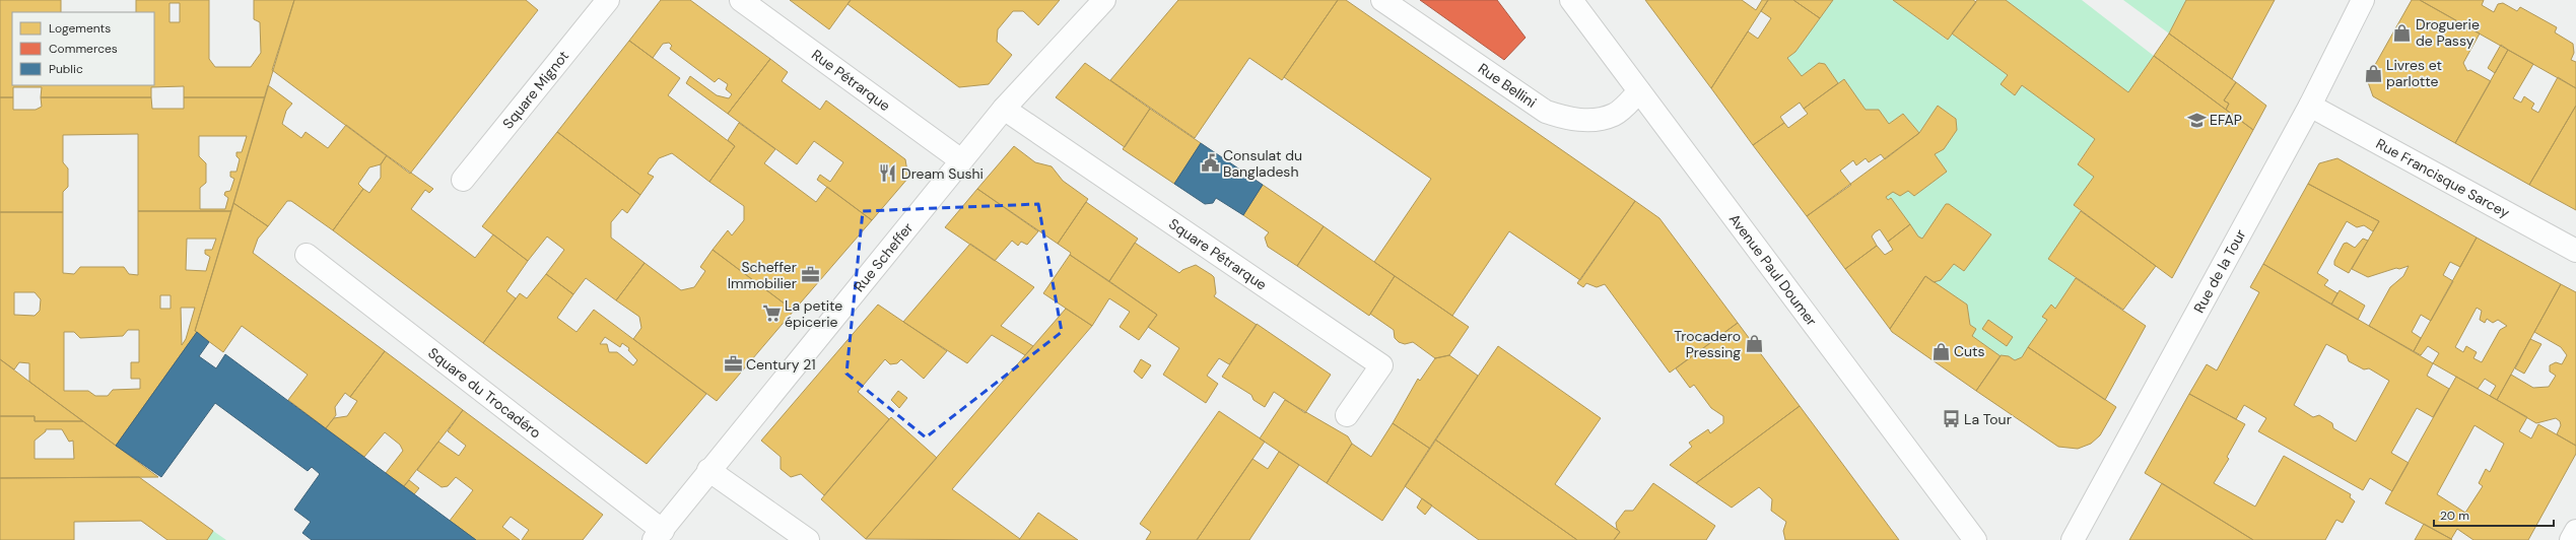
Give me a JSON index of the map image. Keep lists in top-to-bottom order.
{
  "streets": {
    "street": [
      "Rue Pétrarque",
      "Rue Bellini",
      "Square Mignot",
      "Rue Francisque Sarcey",
      "Square Pétrarque",
      "Rue Scheffer",
      "Avenue Paul Doumer",
      "Rue de la Tour",
      "Square du Trocadéro"
    ]
  },
  "crossings": [
    ["Rue Pétrarque", "Rue Scheffer"],
    ["Rue Bellini", "Avenue Paul Doumer"],
    ["Rue Francisque Sarcey", "Rue de la Tour"],
    ["Square Pétrarque", "Rue Scheffer"],
    ["Rue Scheffer", "Square du Trocadéro"]
  ],
  "places": {
    "shop": [
      "Droguerie de Passy",
      "Livres et parlotte",
      "Trocadero Pressing",
      "Cuts"
    ],
    "school or university": ["EFAP"],
    "public building": ["Consulat du Bangladesh"],
    "restaurant": ["Dream Sushi"],
    "office": ["Scheffer Immobilier", "Century 21"],
    "supermarket": ["La petite épicerie"],
    "bus stop": ["La Tour"]
  },
  "legend": ["Logements", "Commerces", "Public"],
  "scale_bar": "20 m"
}
